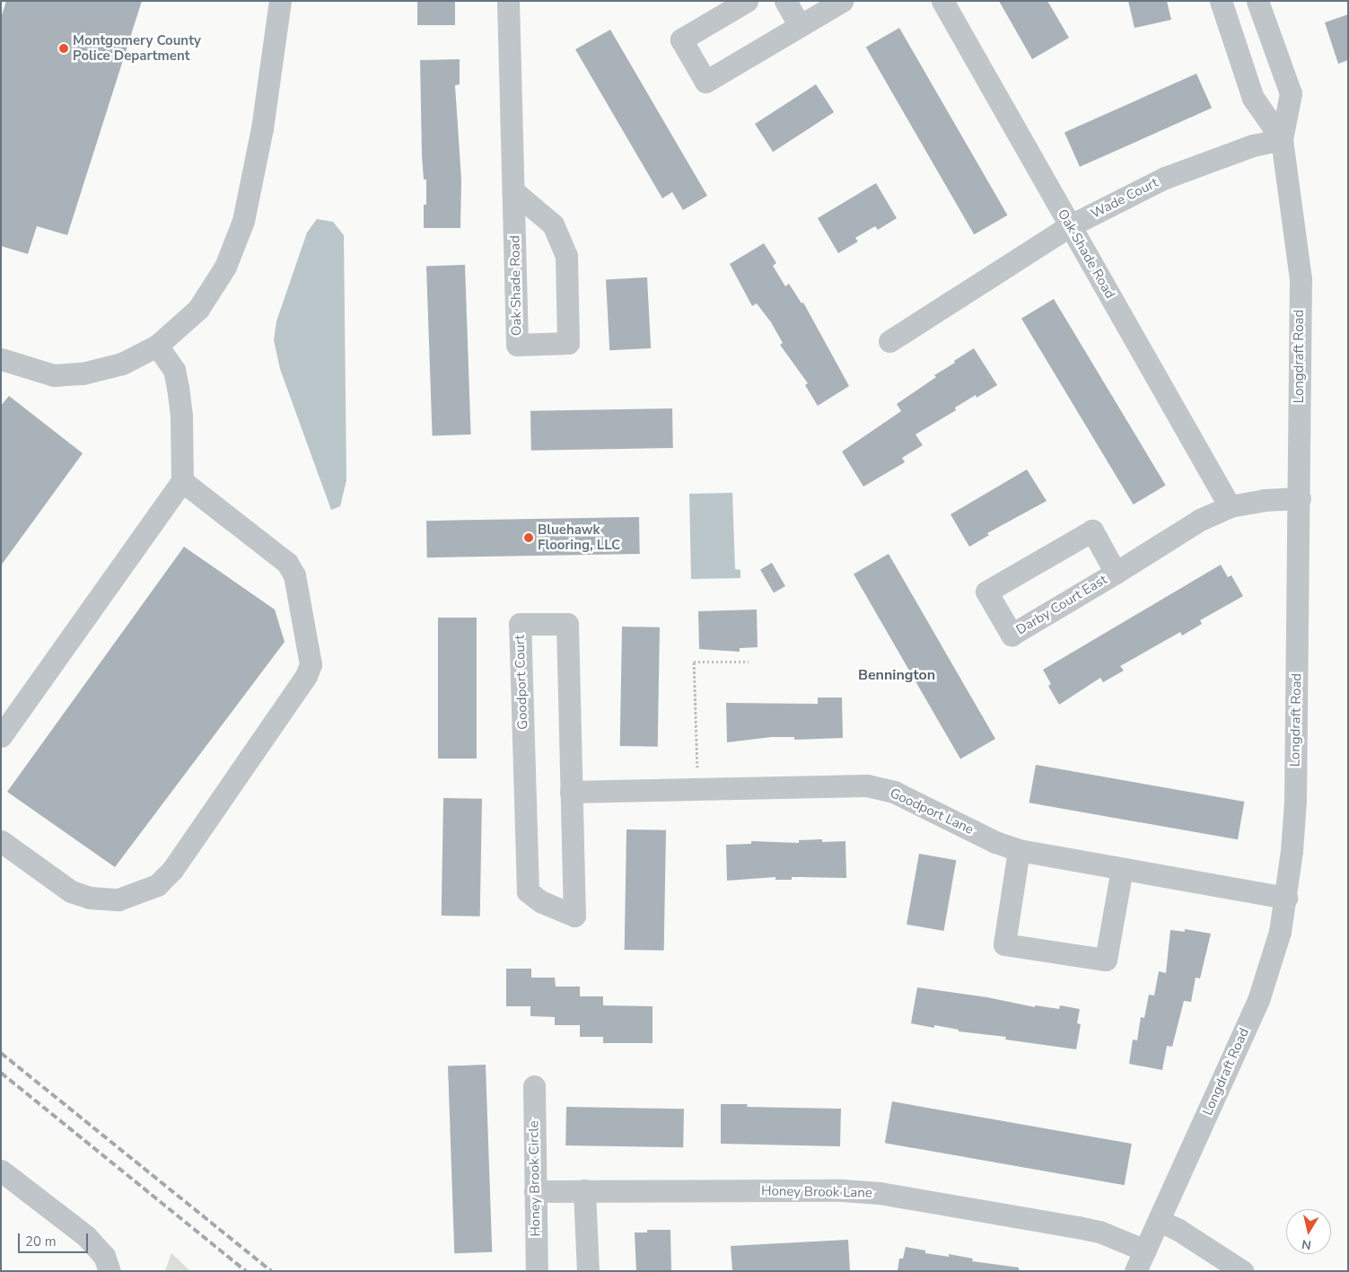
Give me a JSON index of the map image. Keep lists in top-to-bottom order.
{
  "streets": {
    "street": [
      "Wade Court",
      "Oak Shade Road",
      "Longdraft Road",
      "Darby Court East",
      "Goodport Court",
      "Goodport Lane",
      "Honey Brook Circle",
      "Honey Brook Lane"
    ]
  },
  "crossings": [
    ["Wade Court", "Oak Shade Road"],
    ["Wade Court", "Longdraft Road"],
    ["Oak Shade Road", "Darby Court East"],
    ["Longdraft Road", "Darby Court East"],
    ["Longdraft Road", "Goodport Lane"],
    ["Longdraft Road", "Honey Brook Lane"],
    ["Goodport Court", "Goodport Lane"],
    ["Honey Brook Circle", "Honey Brook Lane"]
  ],
  "districts": ["Bennington"],
  "places": ["Montgomery County Police Department", "Bluehawk Flooring, LLC"],
  "scale_bar": "20 m",
  "north": "bottom"
}
